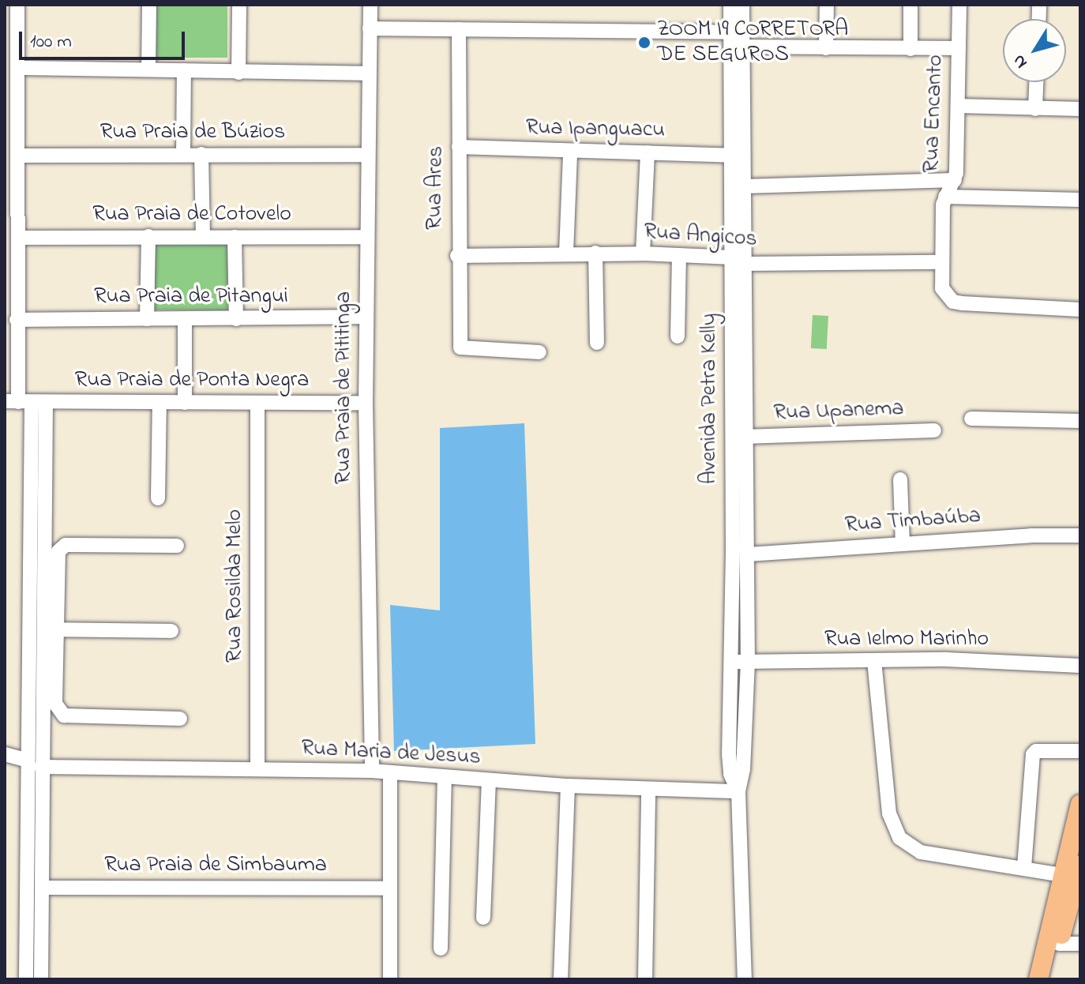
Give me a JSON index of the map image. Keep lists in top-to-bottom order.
{
  "streets": {
    "street": [
      "Rua Encanto",
      "Rua Ipanguacu",
      "Rua Praia de Búzios",
      "Rua Ares",
      "Rua Praia de Cotovelo",
      "Rua Angicos",
      "Rua Praia de Pitangui",
      "Rua Praia de Ponta Negra",
      "Rua Praia de Pititinga",
      "Avenida Petra Kelly",
      "Rua Upanema",
      "Rua Timbaúba",
      "Rua Rosilda Melo",
      "Rua Ielmo Marinho",
      "Rua Maria de Jesus",
      "Rua Praia de Simbauma"
    ]
  },
  "crossings": [
    ["Rua Encanto", "Rua Angicos"],
    ["Rua Ipanguacu", "Rua Ares"],
    ["Rua Ipanguacu", "Avenida Petra Kelly"],
    ["Rua Praia de Búzios", "Rua Praia de Pititinga"],
    ["Rua Ares", "Rua Angicos"],
    ["Rua Praia de Cotovelo", "Rua Praia de Pititinga"],
    ["Rua Angicos", "Avenida Petra Kelly"],
    ["Rua Praia de Pitangui", "Rua Praia de Pititinga"],
    ["Rua Praia de Ponta Negra", "Rua Praia de Pititinga"],
    ["Rua Praia de Ponta Negra", "Rua Rosilda Melo"],
    ["Rua Praia de Pititinga", "Rua Maria de Jesus"],
    ["Avenida Petra Kelly", "Rua Upanema"],
    ["Avenida Petra Kelly", "Rua Timbaúba"],
    ["Avenida Petra Kelly", "Rua Ielmo Marinho"],
    ["Avenida Petra Kelly", "Rua Maria de Jesus"],
    ["Rua Rosilda Melo", "Rua Maria de Jesus"]
  ],
  "places": ["ZOOM I9 CORRETORA DE SEGUROS"],
  "scale_bar": "100 m",
  "north": "bottom left"
}
